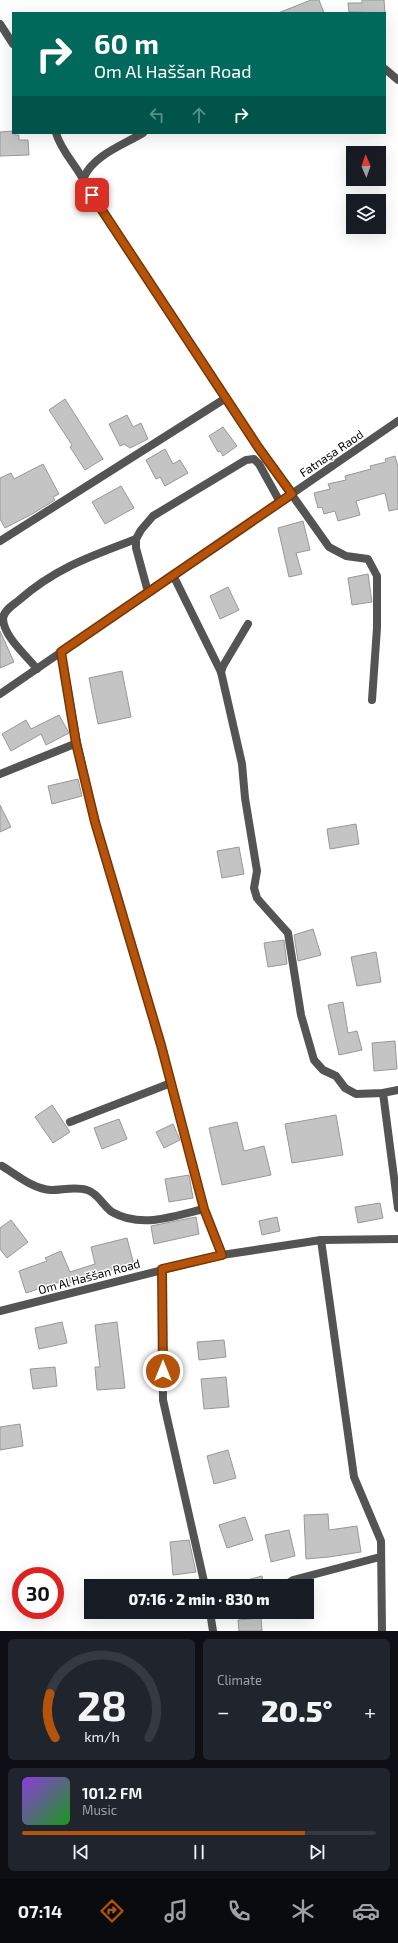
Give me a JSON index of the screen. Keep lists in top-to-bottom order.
{
  "streets": {
    "street": ["Fatnaṣa Raod", "Om Al Haššan Road"]
  },
  "north": "top",
  "page": {
    "turn": ["60 m", "Om Al Haššan Road"],
    "limit": "30",
    "trip": "07:16 · 2 min · 830 m",
    "tile": "Climate",
    "heat": ["−", "20.5°", "+"],
    "song": ["101.2 FM", "Music"],
    "tabs": "07:14",
    "gauge": ["28", "km/h"]
  }
}
